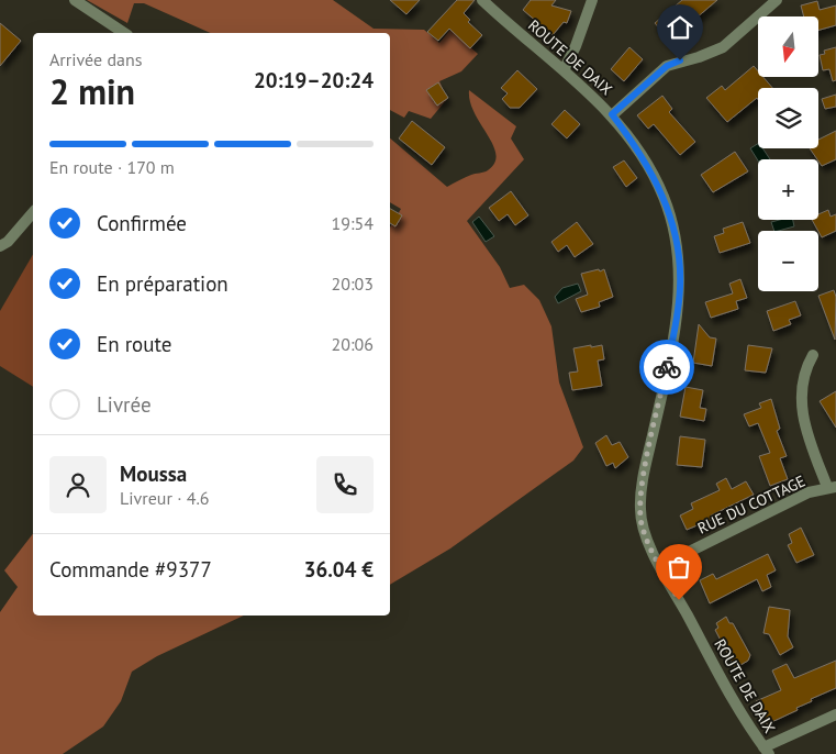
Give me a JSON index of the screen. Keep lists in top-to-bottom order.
{
  "streets": {
    "street": ["ROUTE DE DAIX", "RUE DU COTTAGE"]
  },
  "crossings": [
    ["ROUTE DE DAIX", "RUE DU COTTAGE"]
  ],
  "north": "bottom",
  "page": {
    "map_buttons": ["+", "−"],
    "heading": ["2 min", "Arrivée dans", "20:19–20:24"],
    "panel": [
      "Moussa",
      "Livreur · 4.6",
      "Commande #9377",
      "36.04 €"
    ],
    "bar": "En route · 170 m",
    "list": [
      ["Confirmée", "19:54"],
      ["En préparation", "20:03"],
      ["En route", "20:06"],
      "Livrée"
    ]
  }
}
